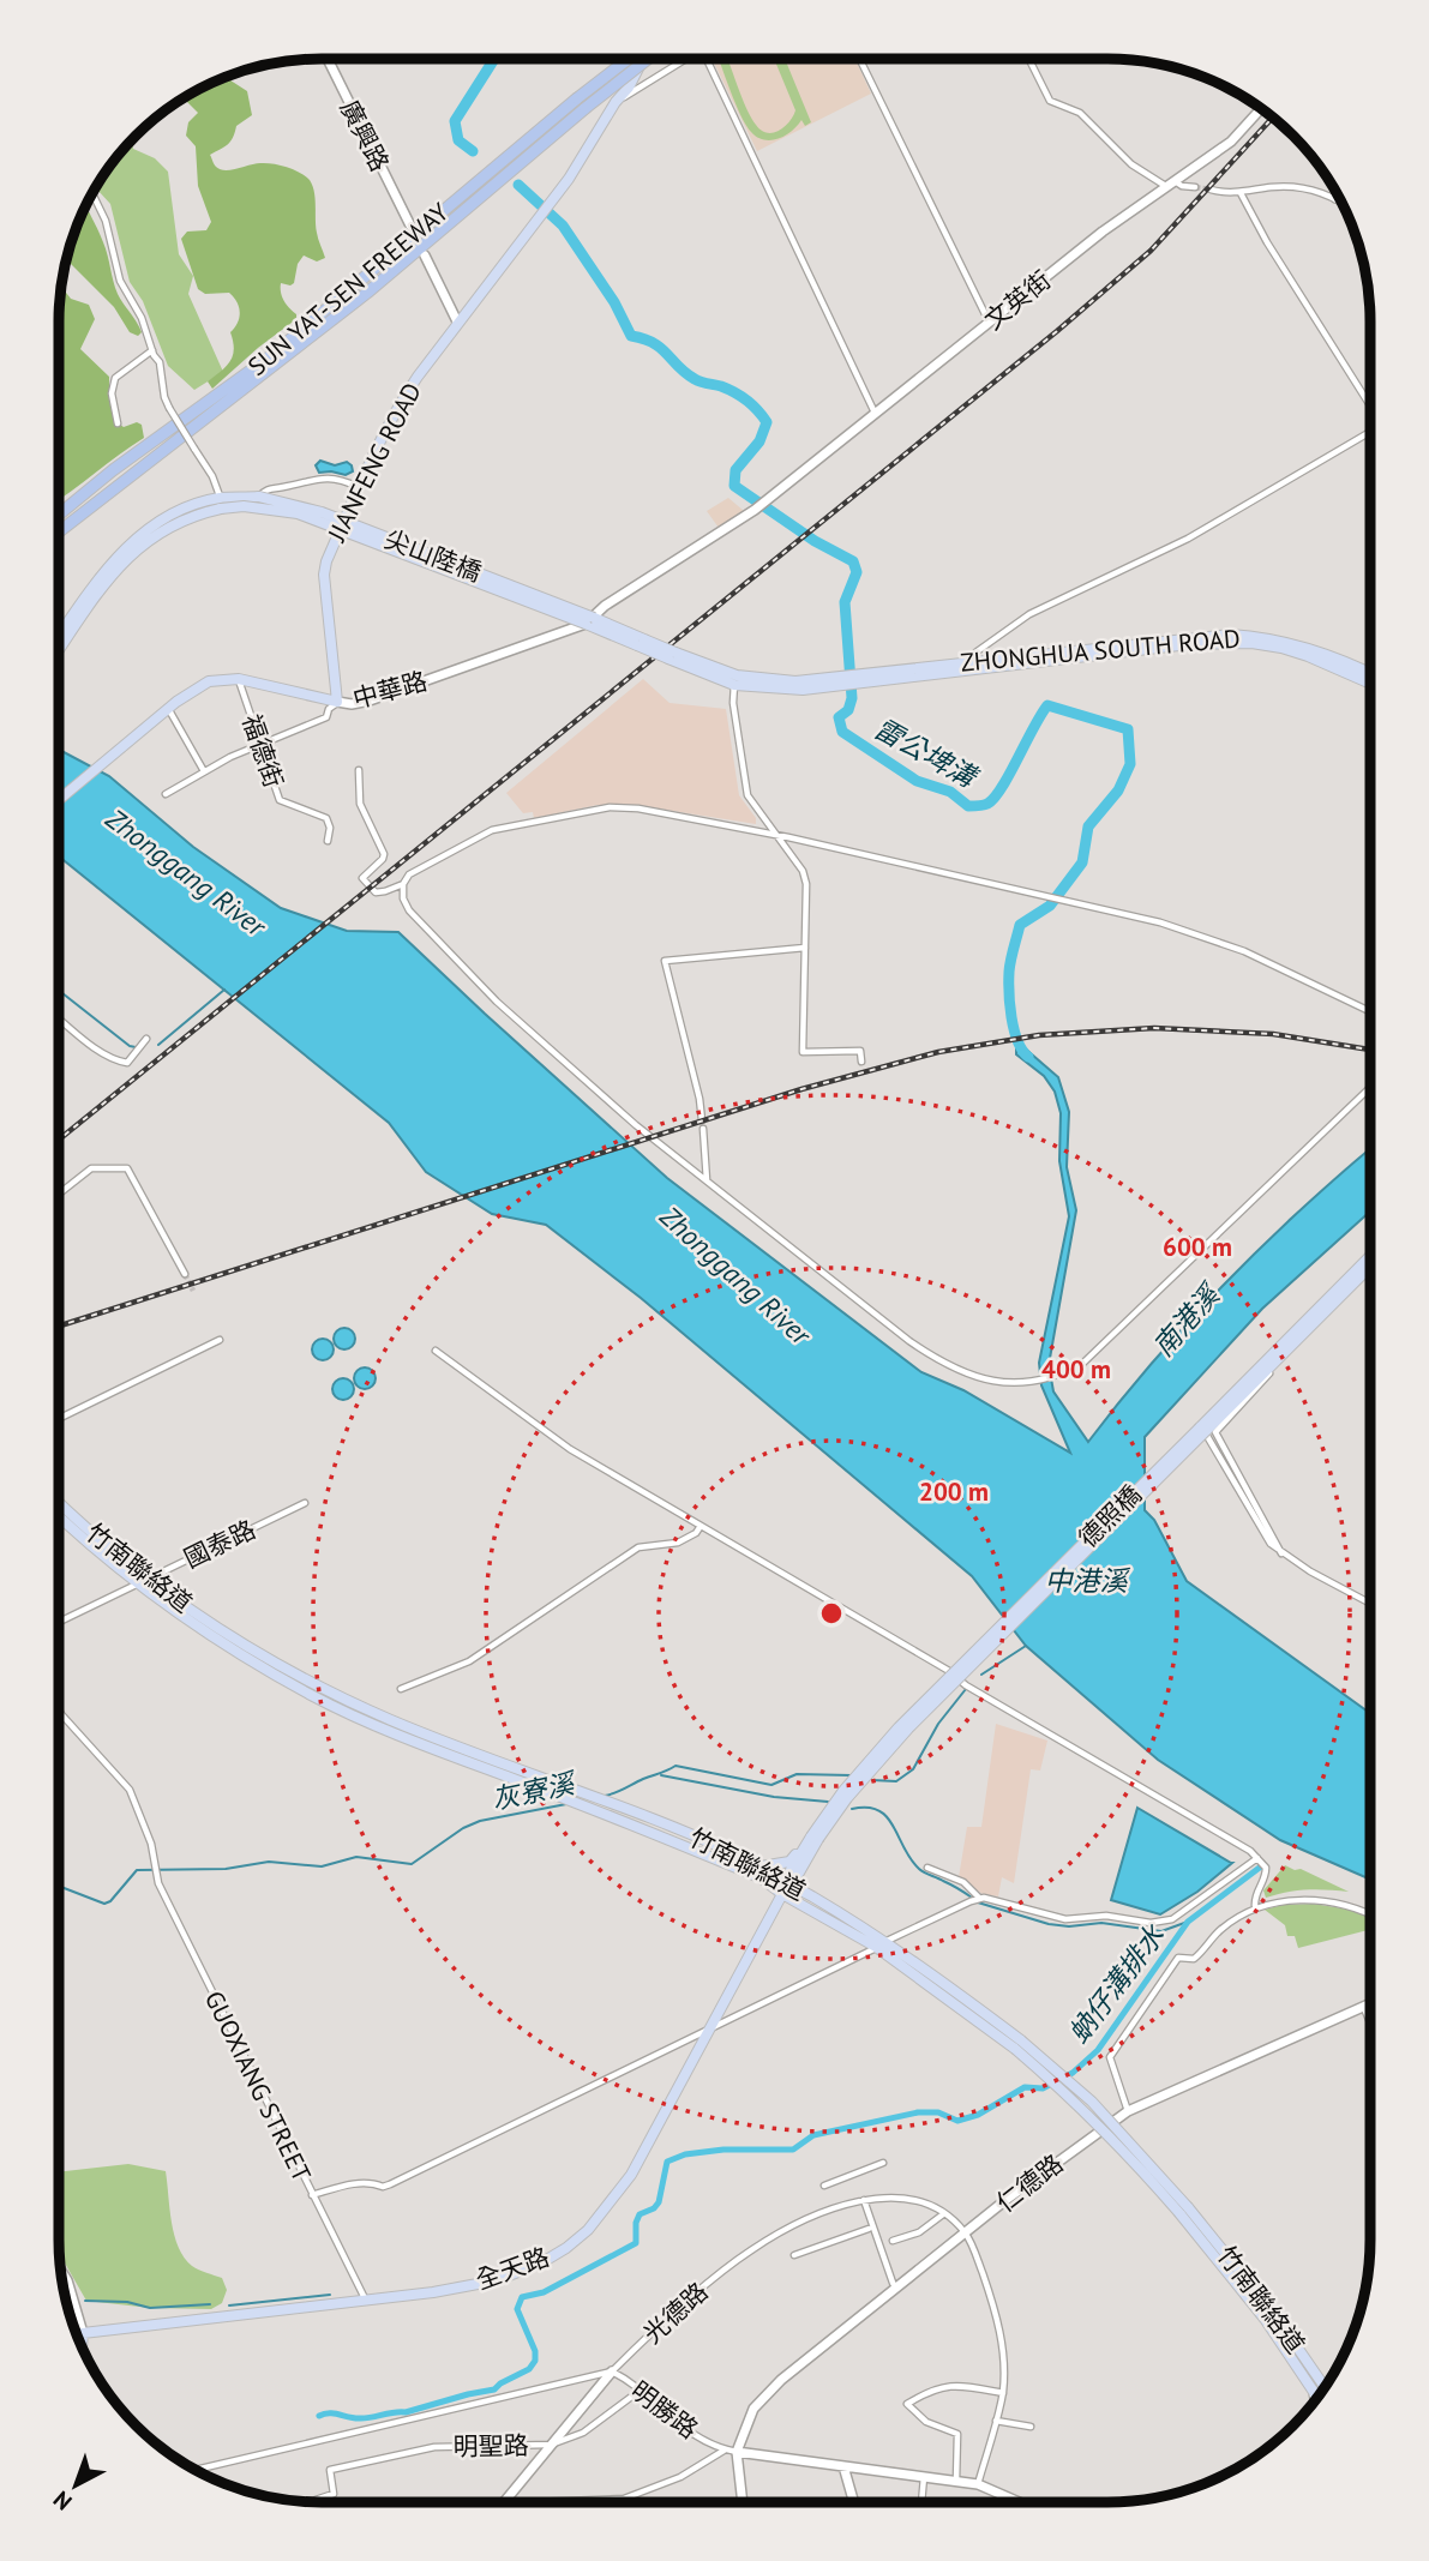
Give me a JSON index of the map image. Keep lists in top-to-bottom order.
{
  "streets": {
    "highway": ["SUN YAT-SEN FREEWAY"],
    "main road": [
      "JIANFENG ROAD",
      "尖山陸橋",
      "ZHONGHUA SOUTH ROAD",
      "中華路",
      "德照橋",
      "竹南聯絡道",
      "全天路"
    ],
    "street": [
      "廣興路",
      "文英街",
      "福德街",
      "國泰路",
      "GUOXIANG STREET",
      "仁德路",
      "光德路",
      "明勝路",
      "明聖路"
    ]
  },
  "crossings": [
    ["文英街", "尖山陸橋"],
    ["文英街", "中華路"],
    ["JIANFENG ROAD", "中華路"],
    ["尖山陸橋", "中華路"],
    ["中華路", "福德街"],
    ["德照橋", "全天路"],
    ["國泰路", "竹南聯絡道"],
    ["竹南聯絡道", "全天路"],
    ["GUOXIANG STREET", "全天路"],
    ["仁德路", "光德路"],
    ["仁德路", "明勝路"],
    ["光德路", "明勝路"],
    ["光德路", "明聖路"],
    ["明勝路", "明聖路"]
  ],
  "water": [
    "雷公埤溝",
    "Zhonggang River",
    "南港溪",
    "中港溪",
    "灰寮溪",
    "蚋仔溝排水"
  ],
  "north": "bottom left",
  "rings": ["600 m", "400 m", "200 m"]
}
